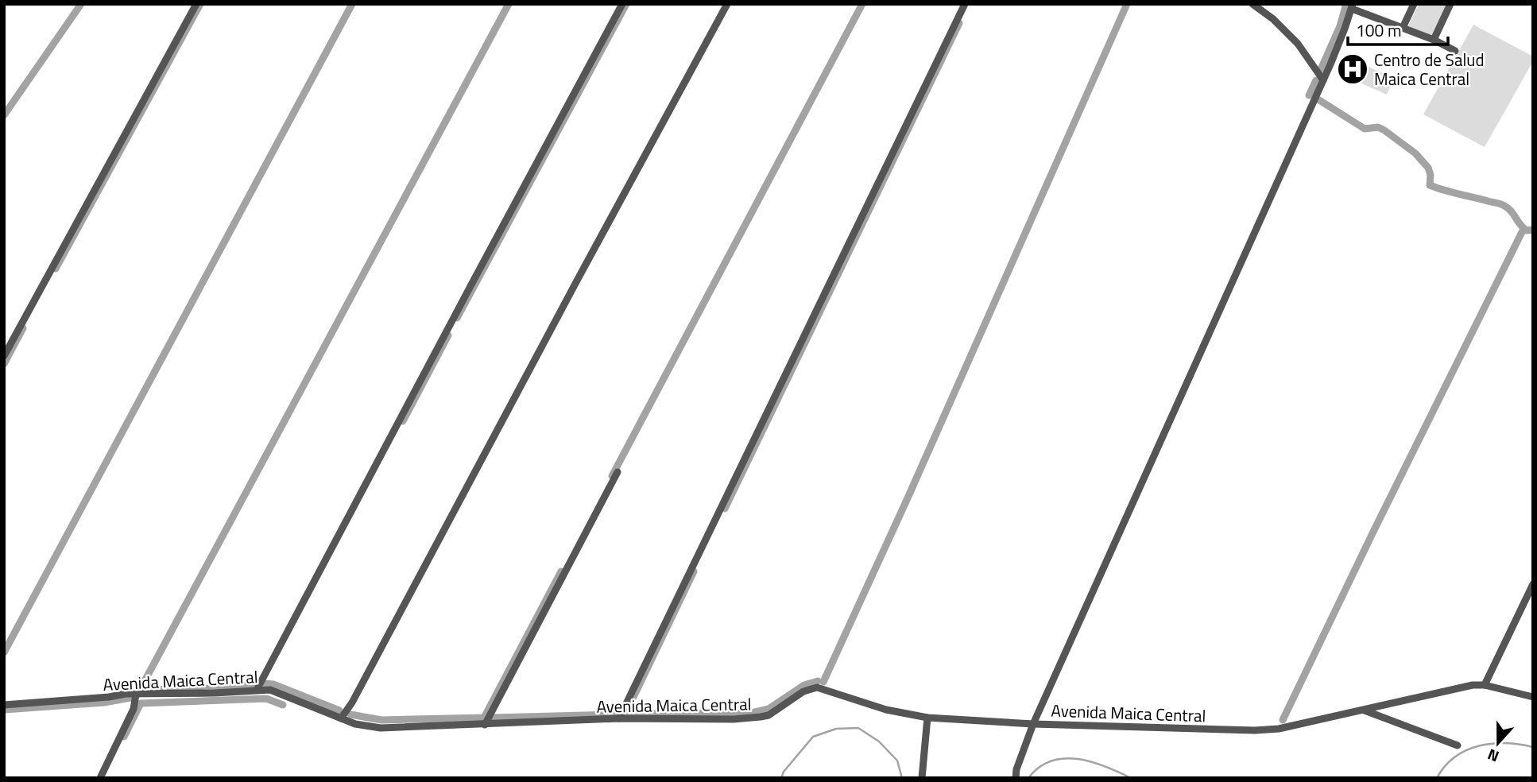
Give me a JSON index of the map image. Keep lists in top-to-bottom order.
{
  "streets": {
    "street": ["Avenida Maica Central"]
  },
  "places": {
    "hospital": ["Centro de Salud Maica Central"]
  },
  "scale_bar": "100 m",
  "north": "bottom"
}
